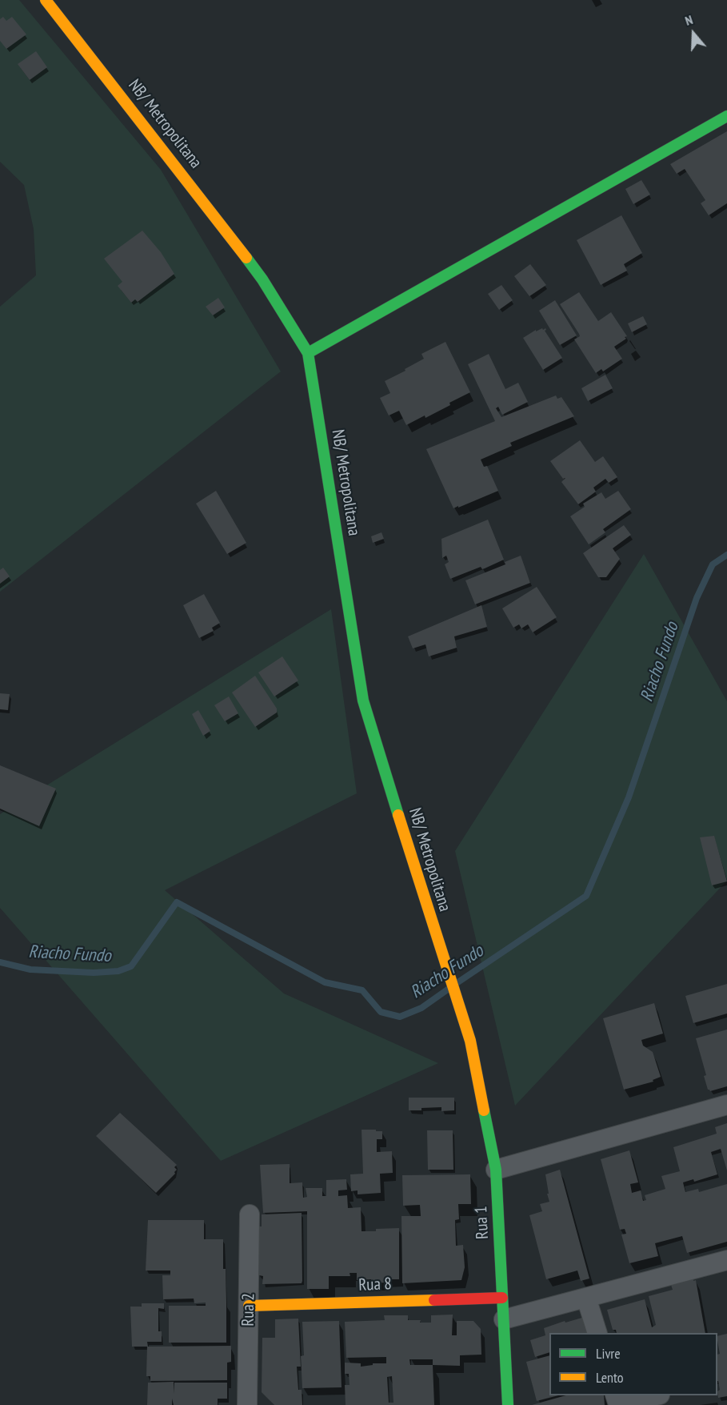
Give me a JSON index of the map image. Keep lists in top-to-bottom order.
{
  "streets": {
    "street": [
      "NB/ Metropolitana",
      "Rua 1",
      "Rua 8",
      "Rua 2"
    ]
  },
  "crossings": [
    ["NB/ Metropolitana", "Rua 1"],
    ["Rua 1", "Rua 8"],
    ["Rua 8", "Rua 2"]
  ],
  "water": ["Riacho Fundo"],
  "legend": ["Livre", "Lento"],
  "north": "top"
}
